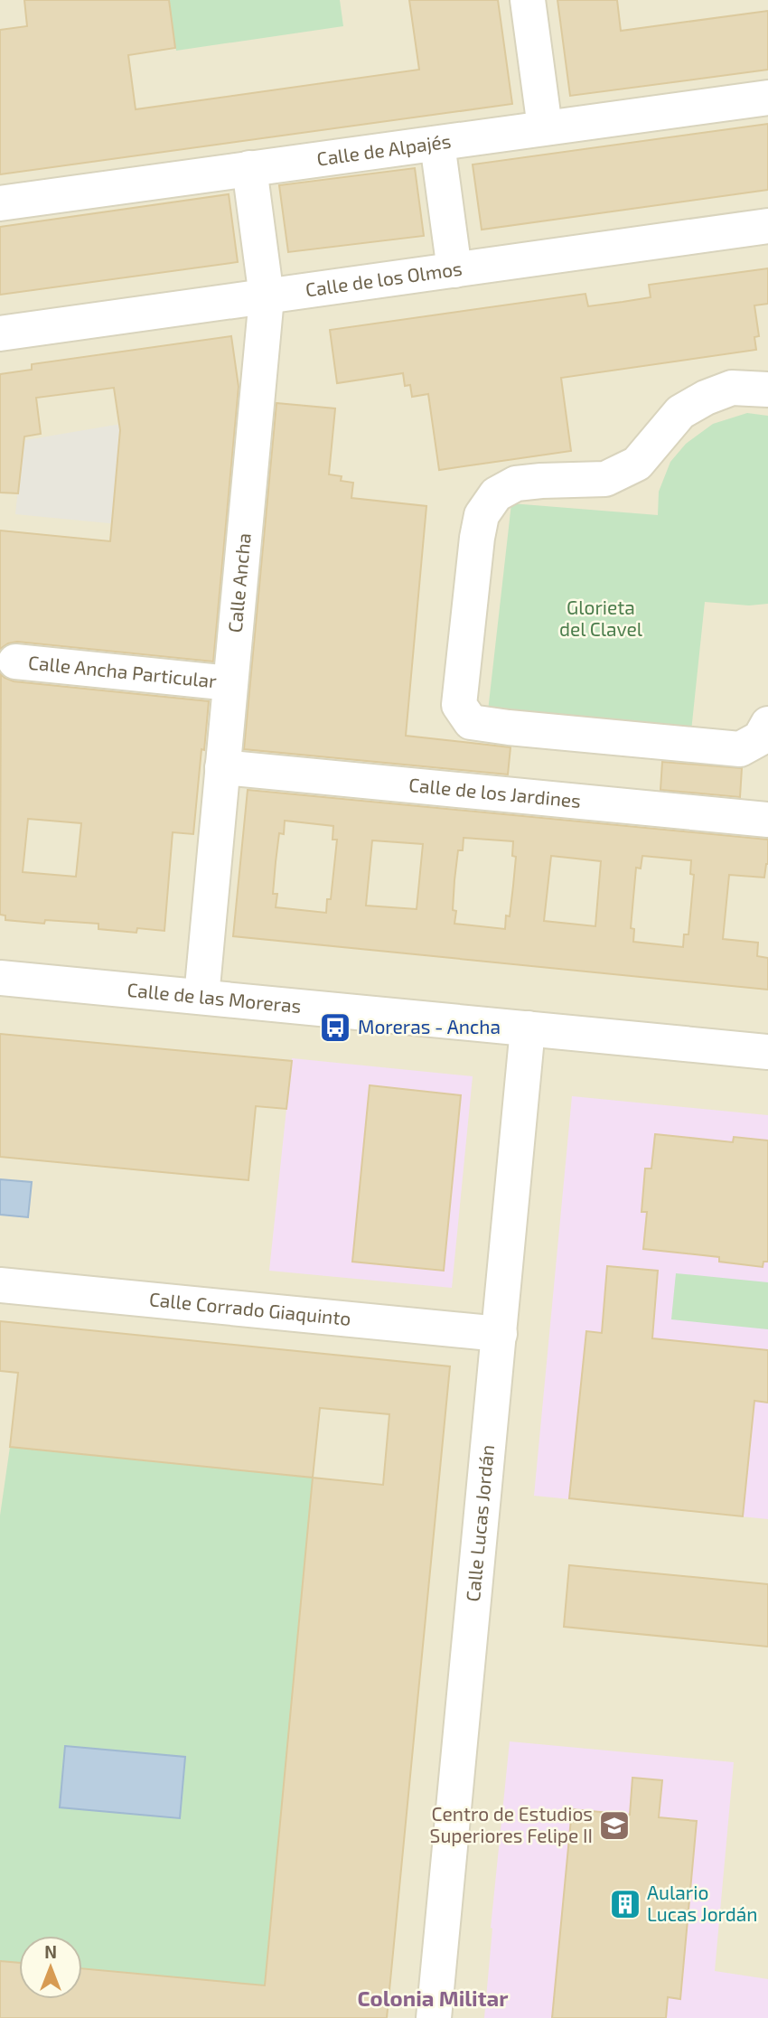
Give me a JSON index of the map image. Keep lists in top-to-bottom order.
{
  "streets": {
    "street": [
      "Calle de Alpajés",
      "Calle de los Olmos",
      "Calle Ancha",
      "Calle Ancha Particular",
      "Calle de los Jardines",
      "Calle de las Moreras",
      "Calle Corrado Giaquinto",
      "Calle Lucas Jordán"
    ]
  },
  "crossings": [
    ["Calle de Alpajés", "Calle Ancha"],
    ["Calle de los Olmos", "Calle Ancha"],
    ["Calle Ancha", "Calle Ancha Particular"],
    ["Calle Ancha", "Calle de los Jardines"],
    ["Calle Ancha", "Calle de las Moreras"],
    ["Calle de las Moreras", "Calle Lucas Jordán"],
    ["Calle Corrado Giaquinto", "Calle Lucas Jordán"]
  ],
  "districts": ["Colonia Militar"],
  "parks": ["Glorieta del Clavel"],
  "places": {
    "bus stop": ["Moreras - Ancha"],
    "school or university": ["Centro de Estudios Superiores Felipe II"],
    "building": ["Aulario Lucas Jordán"]
  },
  "north": "top"
}
